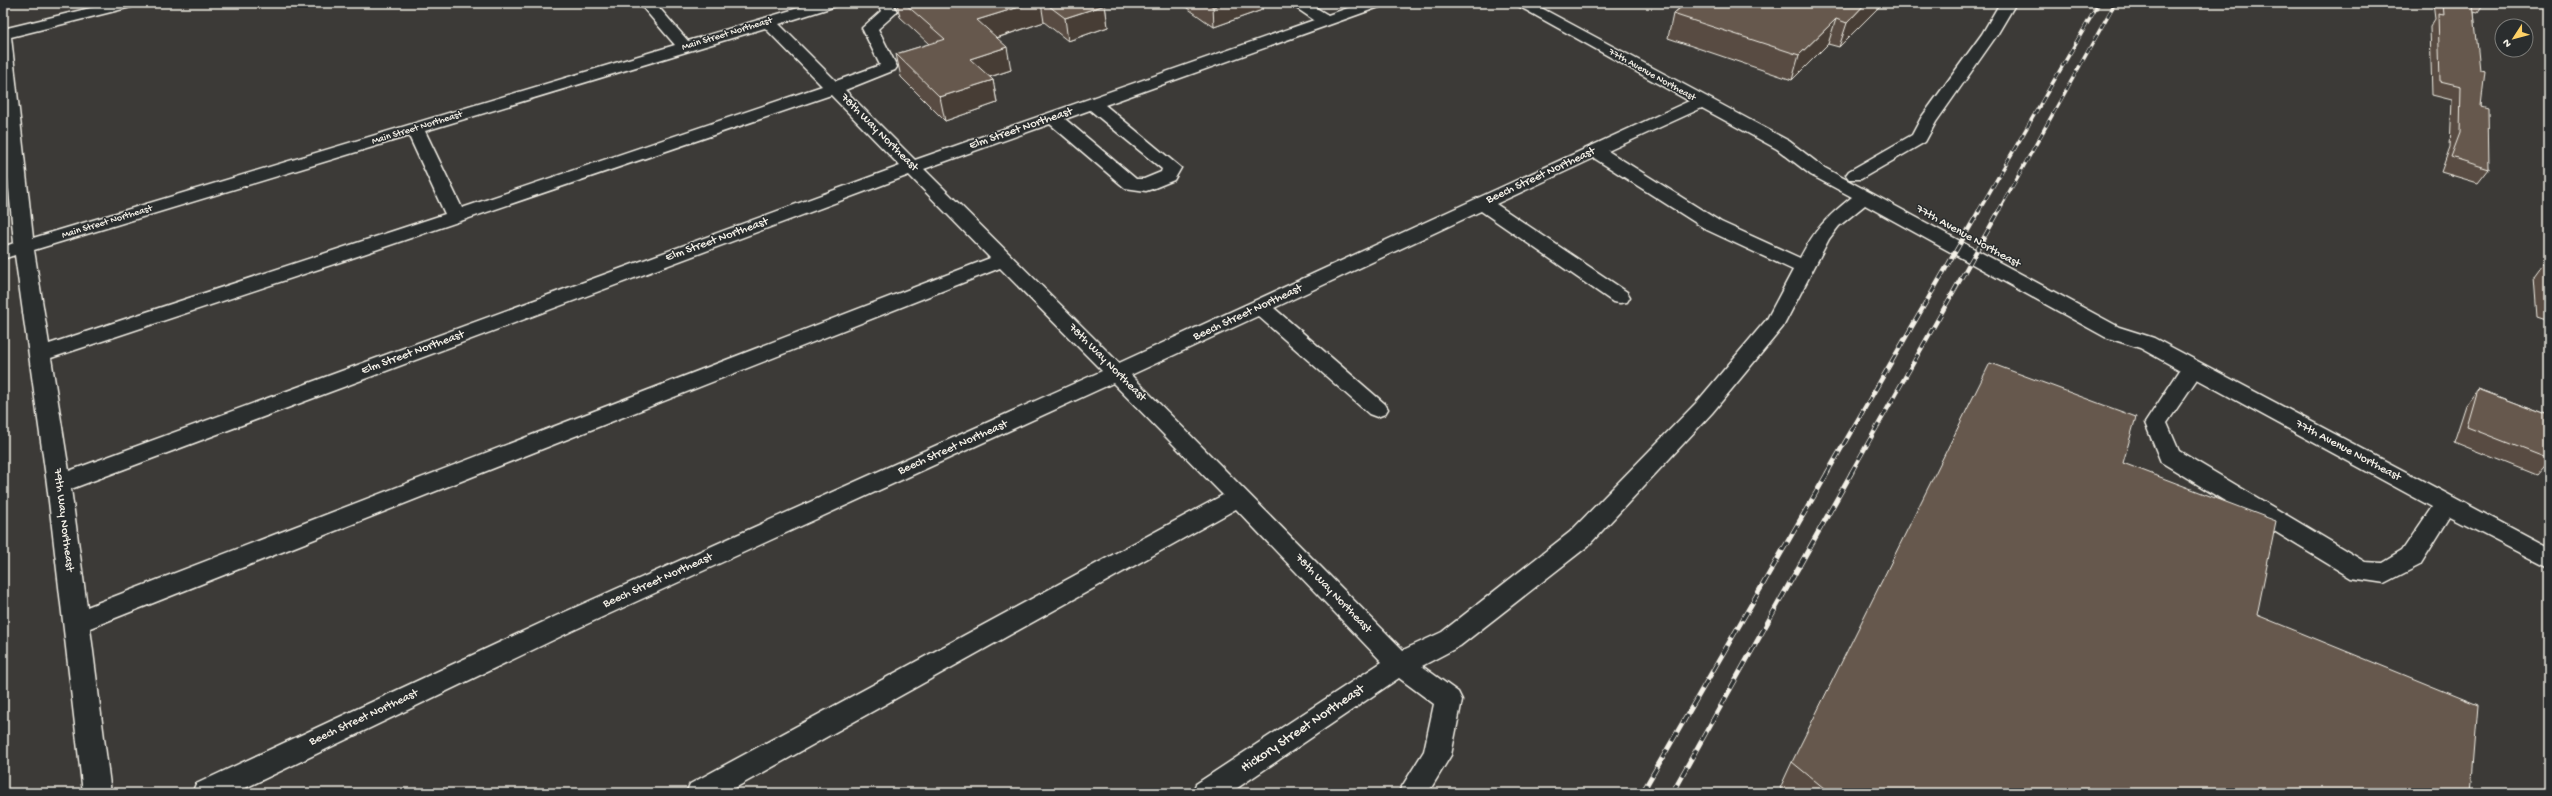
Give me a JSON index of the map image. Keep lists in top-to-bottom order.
{
  "streets": {
    "street": [
      "Main Street Northeast",
      "77th Avenue Northeast",
      "Elm Street Northeast",
      "78th Way Northeast",
      "Beech Street Northeast",
      "79th Way Northeast",
      "Hickory Street Northeast"
    ]
  },
  "crossings": [
    ["Main Street Northeast", "78th Way Northeast"],
    ["Main Street Northeast", "79th Way Northeast"],
    ["77th Avenue Northeast", "Beech Street Northeast"],
    ["77th Avenue Northeast", "Hickory Street Northeast"],
    ["Elm Street Northeast", "78th Way Northeast"],
    ["Elm Street Northeast", "79th Way Northeast"],
    ["78th Way Northeast", "Beech Street Northeast"],
    ["78th Way Northeast", "Hickory Street Northeast"]
  ],
  "north": "bottom left"
}
